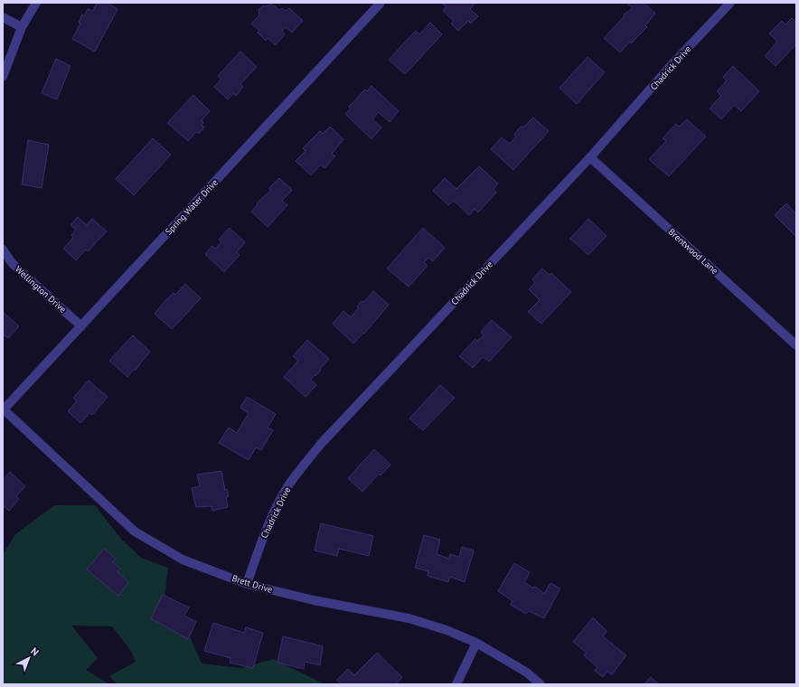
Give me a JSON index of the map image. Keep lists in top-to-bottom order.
{
  "streets": {
    "street": [
      "Chadrick Drive",
      "Spring Water Drive",
      "Brentwood Lane",
      "Wellington Drive",
      "Brett Drive"
    ]
  },
  "crossings": [
    ["Chadrick Drive", "Brentwood Lane"],
    ["Chadrick Drive", "Brett Drive"],
    ["Spring Water Drive", "Wellington Drive"],
    ["Spring Water Drive", "Brett Drive"]
  ],
  "north": "top right"
}
